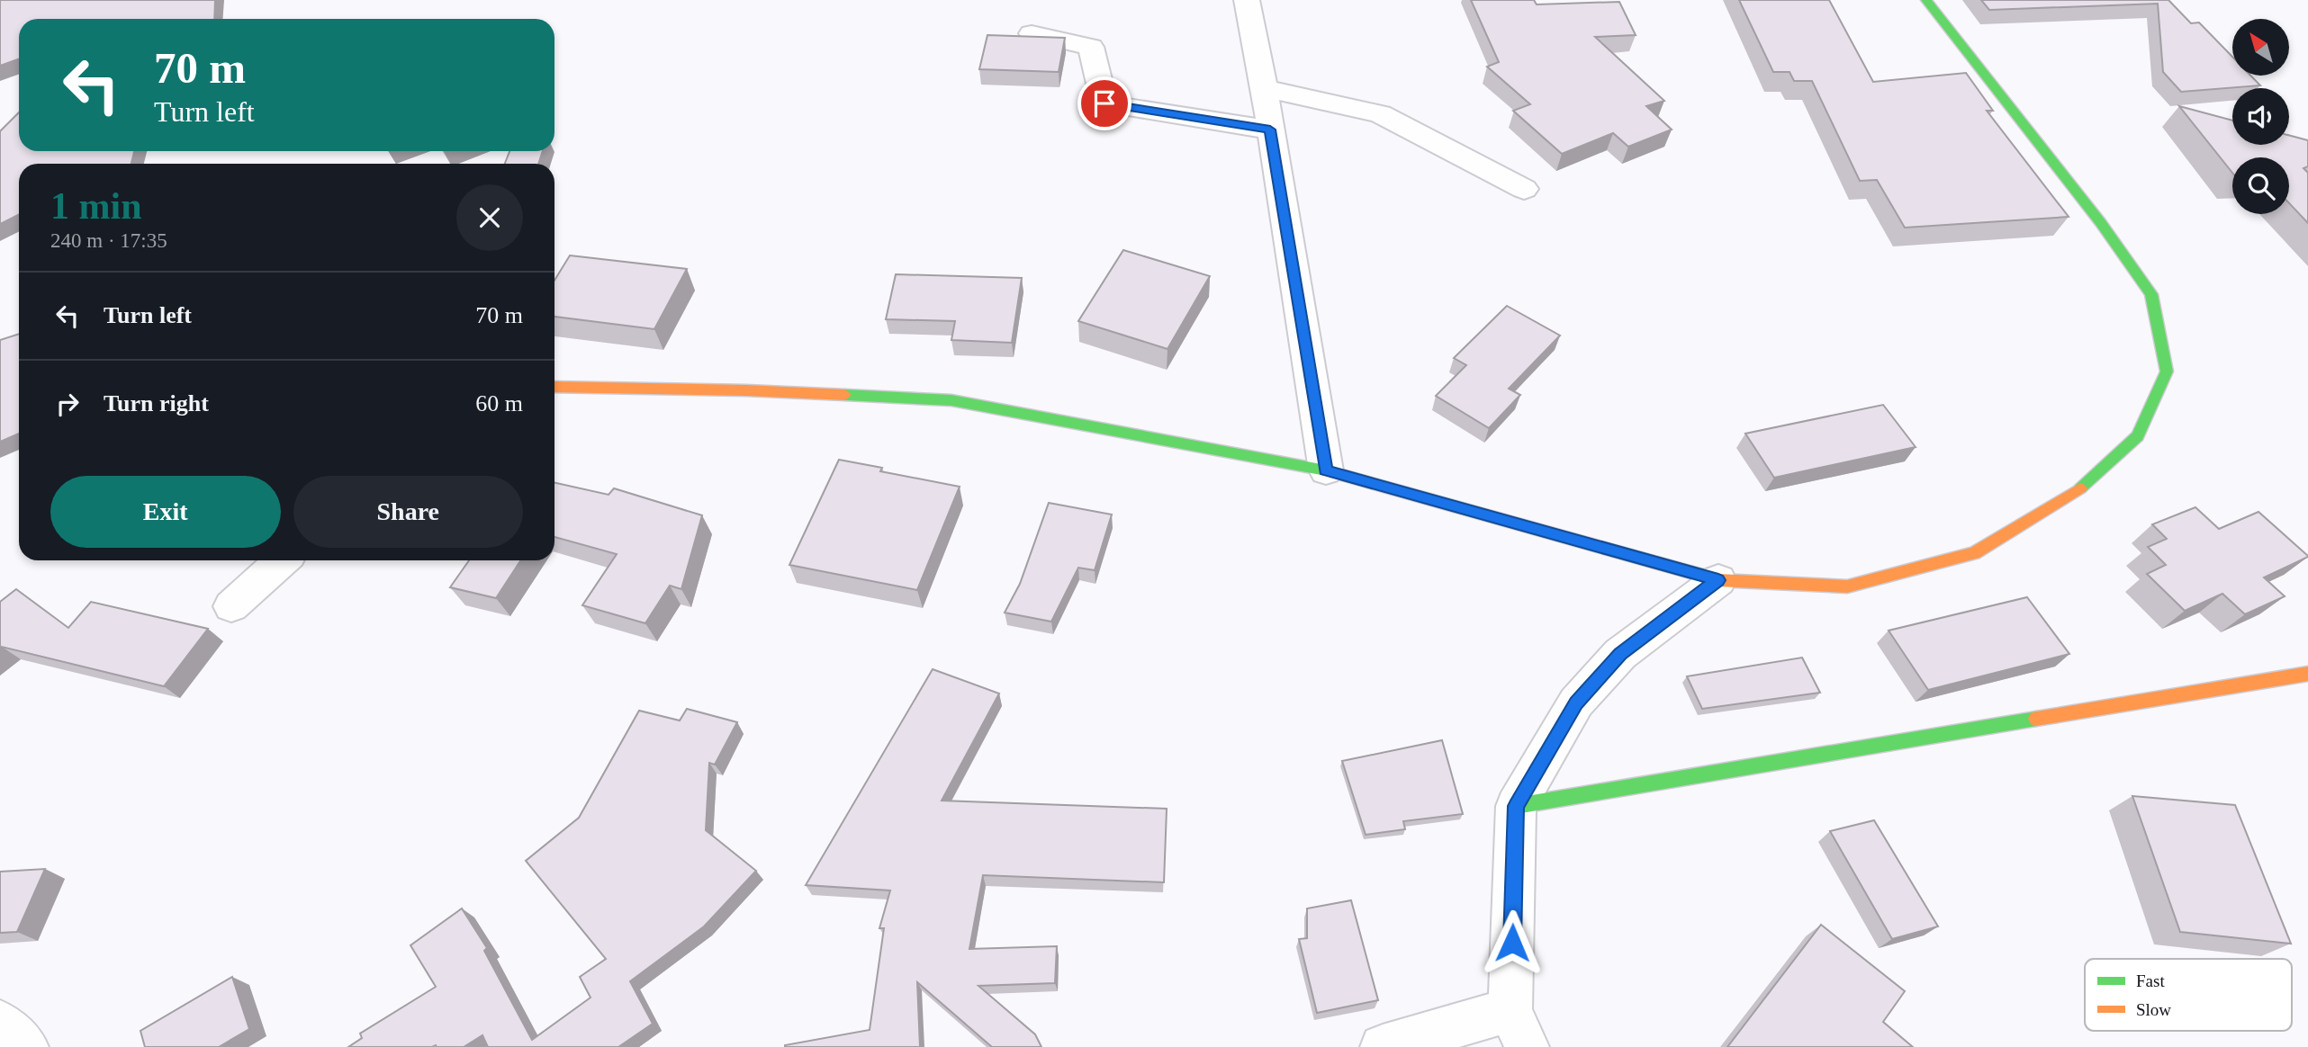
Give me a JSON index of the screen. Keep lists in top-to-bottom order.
{
  "legend": ["Fast", "Slow"],
  "north": "top left",
  "page": {
    "turn": ["70 m", "Turn left"],
    "heading": ["1 min", "240 m · 17:35"],
    "list": [
      {
        "name": "Turn left",
        "value": "70 m"
      },
      {
        "name": "Turn right",
        "value": "60 m"
      }
    ],
    "buttons": ["Exit", "Share"]
  }
}
